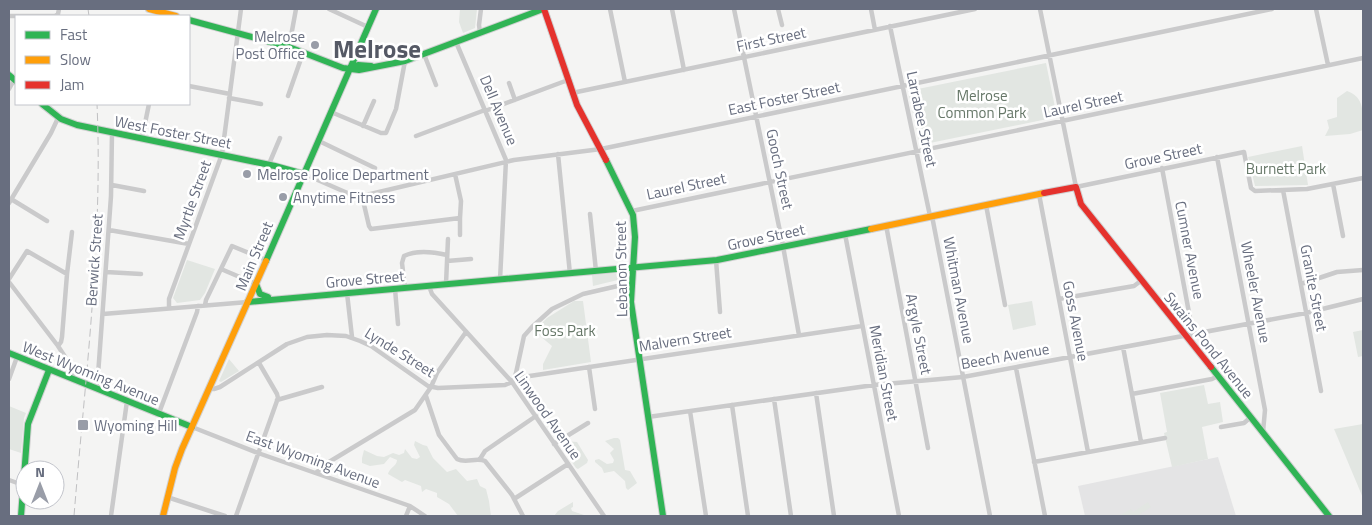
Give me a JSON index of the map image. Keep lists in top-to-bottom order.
{
  "streets": {
    "street": [
      "First Street",
      "East Foster Street",
      "Laurel Street",
      "Dell Avenue",
      "Larrabee Street",
      "West Foster Street",
      "Grove Street",
      "Gooch Street",
      "Myrtle Street",
      "Cumner Avenue",
      "Main Street",
      "Berwick Street",
      "Lebanon Street",
      "Granite Street",
      "Whitman Avenue",
      "Wheeler Avenue",
      "Goss Avenue",
      "Argyle Street",
      "Malvern Street",
      "Swains Pond Avenue",
      "Lynde Street",
      "Beech Avenue",
      "West Wyoming Avenue",
      "Meridian Street",
      "Linwood Avenue",
      "East Wyoming Avenue"
    ]
  },
  "crossings": [
    ["First Street", "Larrabee Street"],
    ["First Street", "Gooch Street"],
    ["First Street", "Lebanon Street"],
    ["East Foster Street", "Dell Avenue"],
    ["East Foster Street", "Larrabee Street"],
    ["East Foster Street", "West Foster Street"],
    ["East Foster Street", "Gooch Street"],
    ["East Foster Street", "Main Street"],
    ["East Foster Street", "Lebanon Street"],
    ["Laurel Street", "Larrabee Street"],
    ["Laurel Street", "Gooch Street"],
    ["Laurel Street", "Lebanon Street"],
    ["Dell Avenue", "Grove Street"],
    ["Larrabee Street", "Grove Street"],
    ["Larrabee Street", "Whitman Avenue"],
    ["West Foster Street", "Myrtle Street"],
    ["West Foster Street", "Main Street"],
    ["West Foster Street", "Berwick Street"],
    ["Grove Street", "Gooch Street"],
    ["Grove Street", "Myrtle Street"],
    ["Grove Street", "Cumner Avenue"],
    ["Grove Street", "Main Street"],
    ["Grove Street", "Berwick Street"],
    ["Grove Street", "Lebanon Street"],
    ["Grove Street", "Granite Street"],
    ["Grove Street", "Whitman Avenue"],
    ["Grove Street", "Wheeler Avenue"],
    ["Grove Street", "Goss Avenue"],
    ["Grove Street", "Argyle Street"],
    ["Grove Street", "Swains Pond Avenue"],
    ["Grove Street", "Meridian Street"],
    ["Grove Street", "Linwood Avenue"],
    ["Gooch Street", "Malvern Street"],
    ["Cumner Avenue", "Swains Pond Avenue"],
    ["Cumner Avenue", "Beech Avenue"],
    ["Main Street", "Lynde Street"],
    ["Main Street", "West Wyoming Avenue"],
    ["Main Street", "East Wyoming Avenue"],
    ["Berwick Street", "West Wyoming Avenue"],
    ["Lebanon Street", "Malvern Street"],
    ["Lebanon Street", "Beech Avenue"],
    ["Granite Street", "Beech Avenue"],
    ["Whitman Avenue", "Beech Avenue"],
    ["Wheeler Avenue", "Swains Pond Avenue"],
    ["Wheeler Avenue", "Beech Avenue"],
    ["Goss Avenue", "Beech Avenue"],
    ["Argyle Street", "Beech Avenue"],
    ["Malvern Street", "Lynde Street"],
    ["Malvern Street", "Meridian Street"],
    ["Malvern Street", "Linwood Avenue"],
    ["Swains Pond Avenue", "Beech Avenue"],
    ["Lynde Street", "Linwood Avenue"],
    ["Beech Avenue", "Meridian Street"],
    ["West Wyoming Avenue", "East Wyoming Avenue"]
  ],
  "districts": ["Melrose"],
  "parks": ["Melrose Common Park", "Burnett Park", "Foss Park"],
  "places": {
    "other": ["Melrose Post Office", "Melrose Police Department", "Anytime Fitness"],
    "transit": ["Wyoming Hill"]
  },
  "legend": ["Fast", "Slow", "Jam"],
  "north": "top"
}
